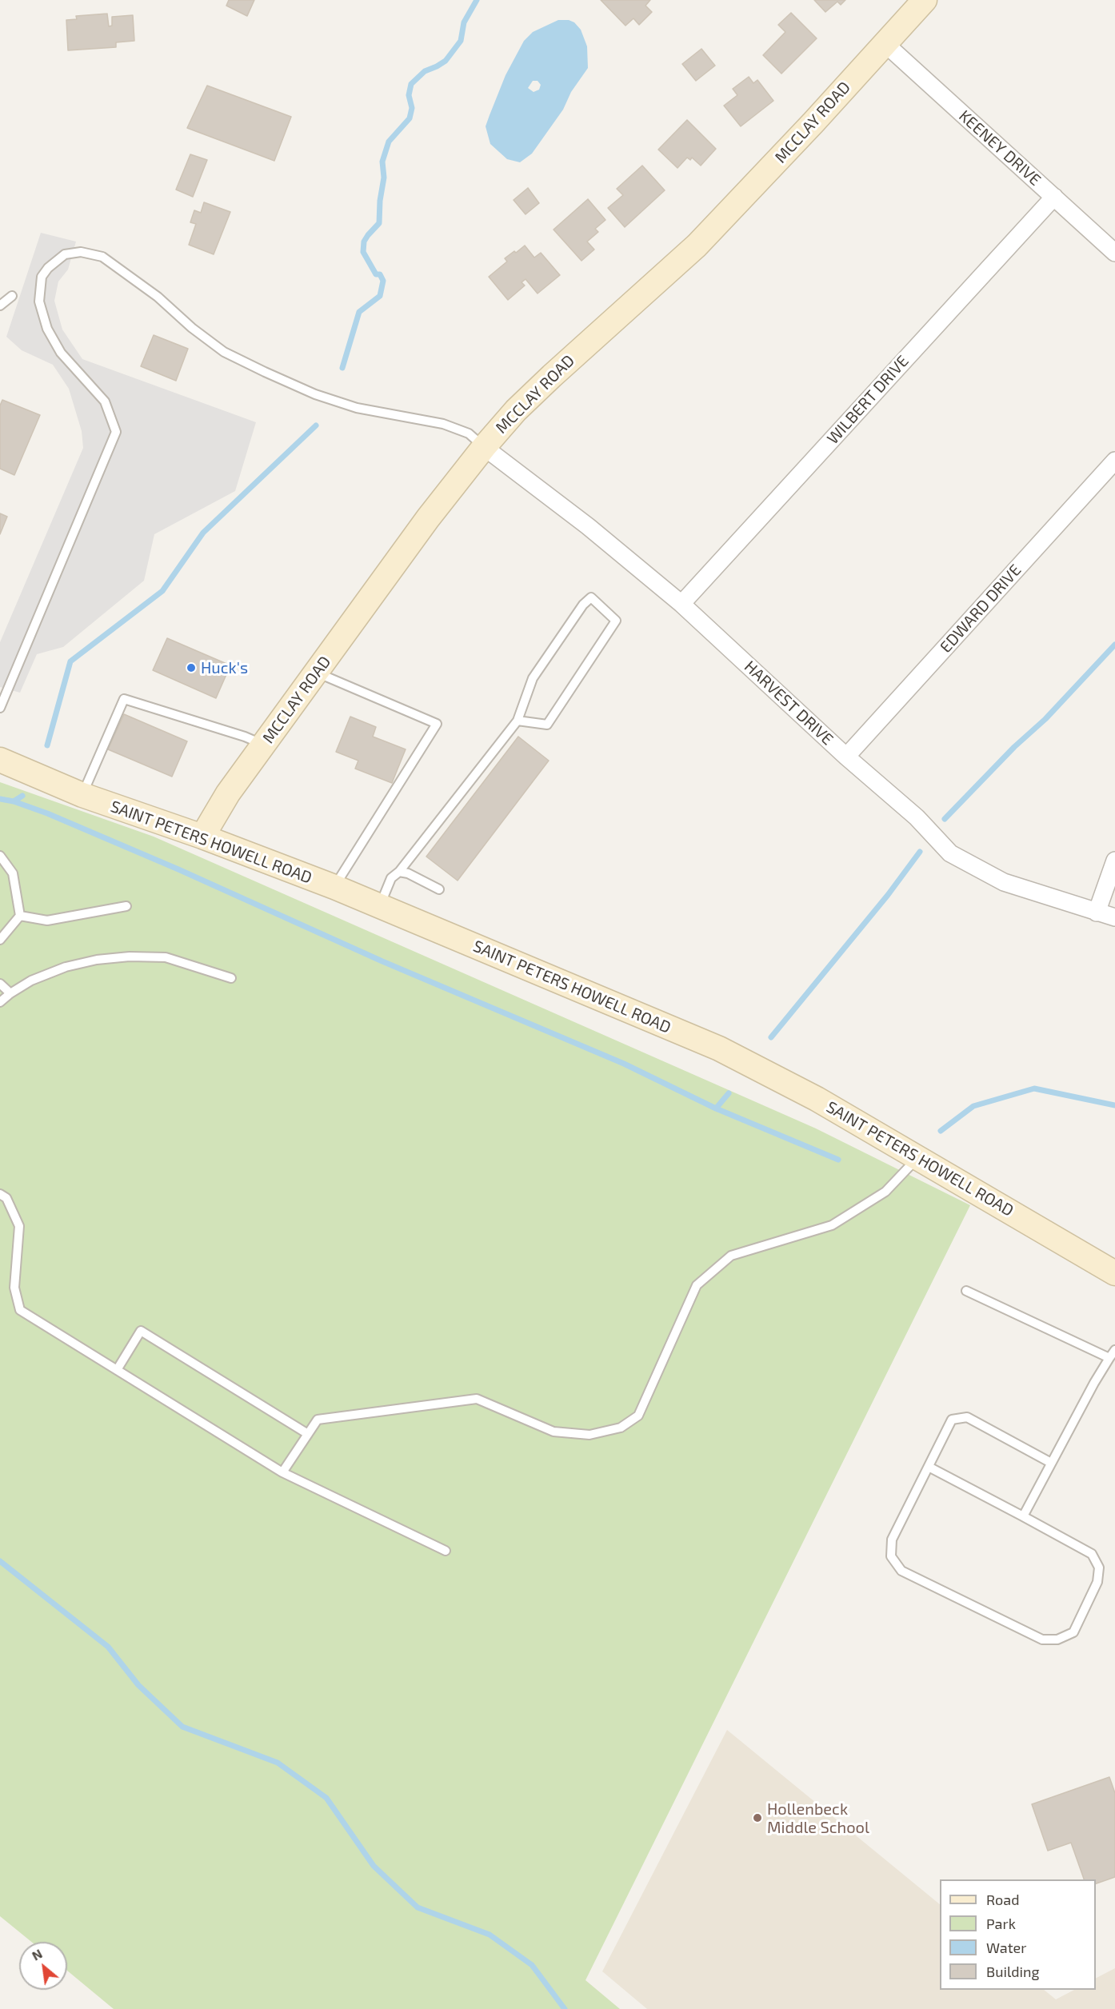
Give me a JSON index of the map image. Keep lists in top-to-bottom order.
{
  "streets": {
    "main road": ["MCCLAY ROAD", "SAINT PETERS HOWELL ROAD"],
    "street": [
      "KEENEY DRIVE",
      "WILBERT DRIVE",
      "EDWARD DRIVE",
      "HARVEST DRIVE"
    ]
  },
  "crossings": [
    ["MCCLAY ROAD", "KEENEY DRIVE"],
    ["MCCLAY ROAD", "HARVEST DRIVE"],
    ["MCCLAY ROAD", "SAINT PETERS HOWELL ROAD"],
    ["KEENEY DRIVE", "WILBERT DRIVE"],
    ["WILBERT DRIVE", "HARVEST DRIVE"],
    ["EDWARD DRIVE", "HARVEST DRIVE"]
  ],
  "places": ["Huck's", "Hollenbeck Middle School"],
  "legend": [
    "Road",
    "Park",
    "Water",
    "Building"
  ],
  "north": "top left"
}
